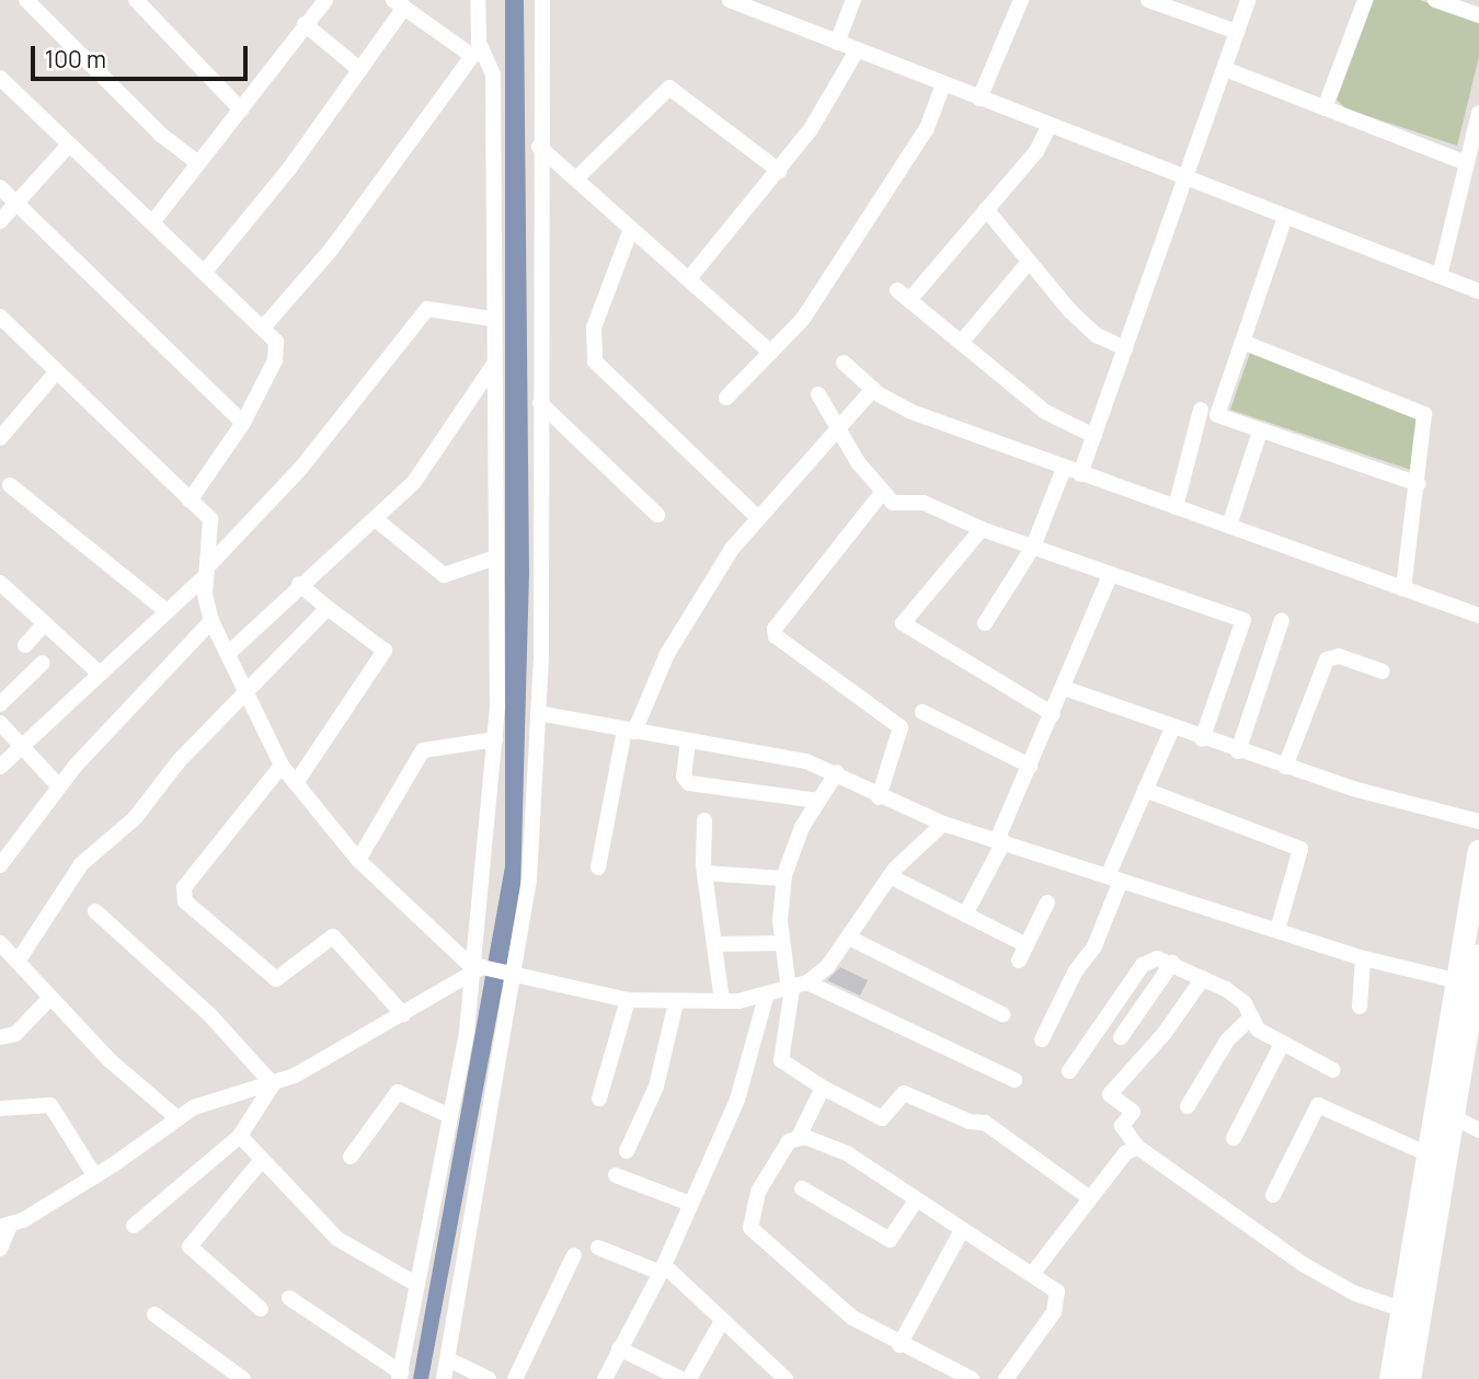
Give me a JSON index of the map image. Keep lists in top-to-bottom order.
{
  "scale_bar": "100 m"
}
